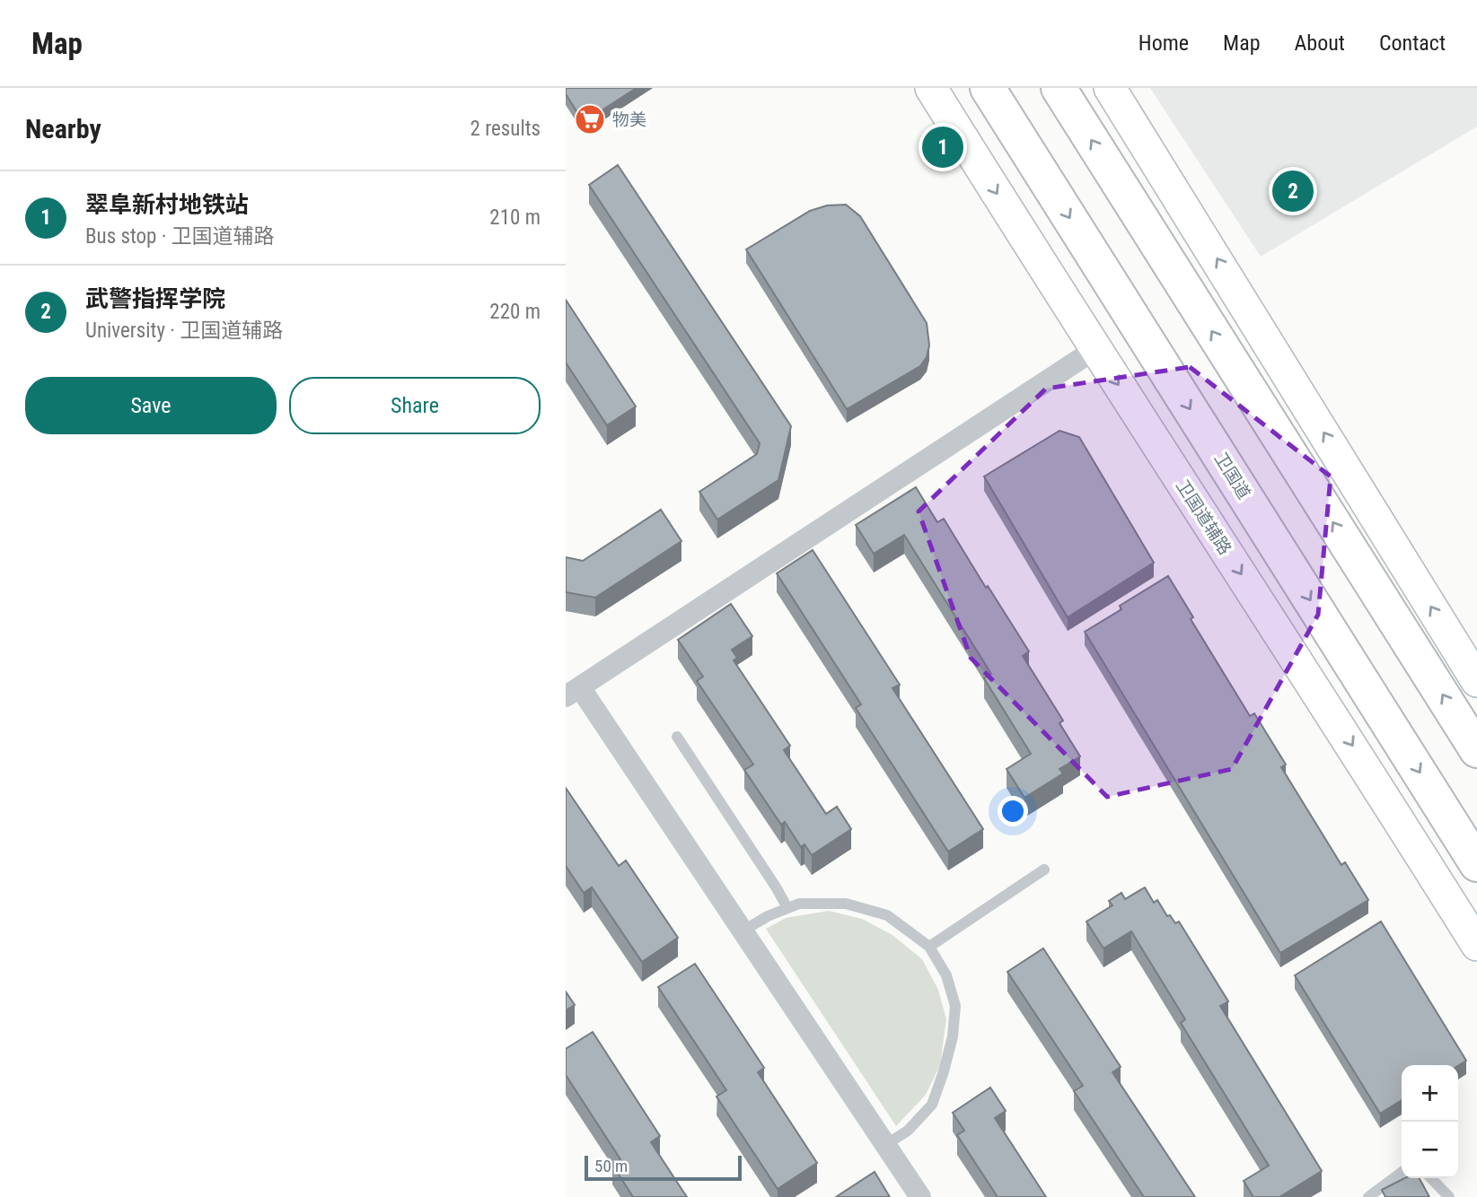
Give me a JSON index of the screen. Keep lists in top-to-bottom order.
{
  "streets": {
    "highway": ["卫国道"],
    "main road": ["卫国道辅路"]
  },
  "places": {
    "supermarket": ["物美"]
  },
  "scale_bar": "50 m",
  "page": {
    "header": "Map",
    "nav": [
      "Home",
      "Map",
      "About",
      "Contact"
    ],
    "heading": ["Nearby", "2 results"],
    "pins": ["1", "2"],
    "list": [
      {
        "mark": "1",
        "name": "翠阜新村地铁站",
        "note": "Bus stop · 卫国道辅路",
        "value": "210 m"
      },
      {
        "mark": "2",
        "name": "武警指挥学院",
        "note": "University · 卫国道辅路",
        "value": "220 m"
      }
    ],
    "buttons": ["Save", "Share"],
    "map_buttons": ["+", "−"],
    "scale": "50 m"
  }
}
